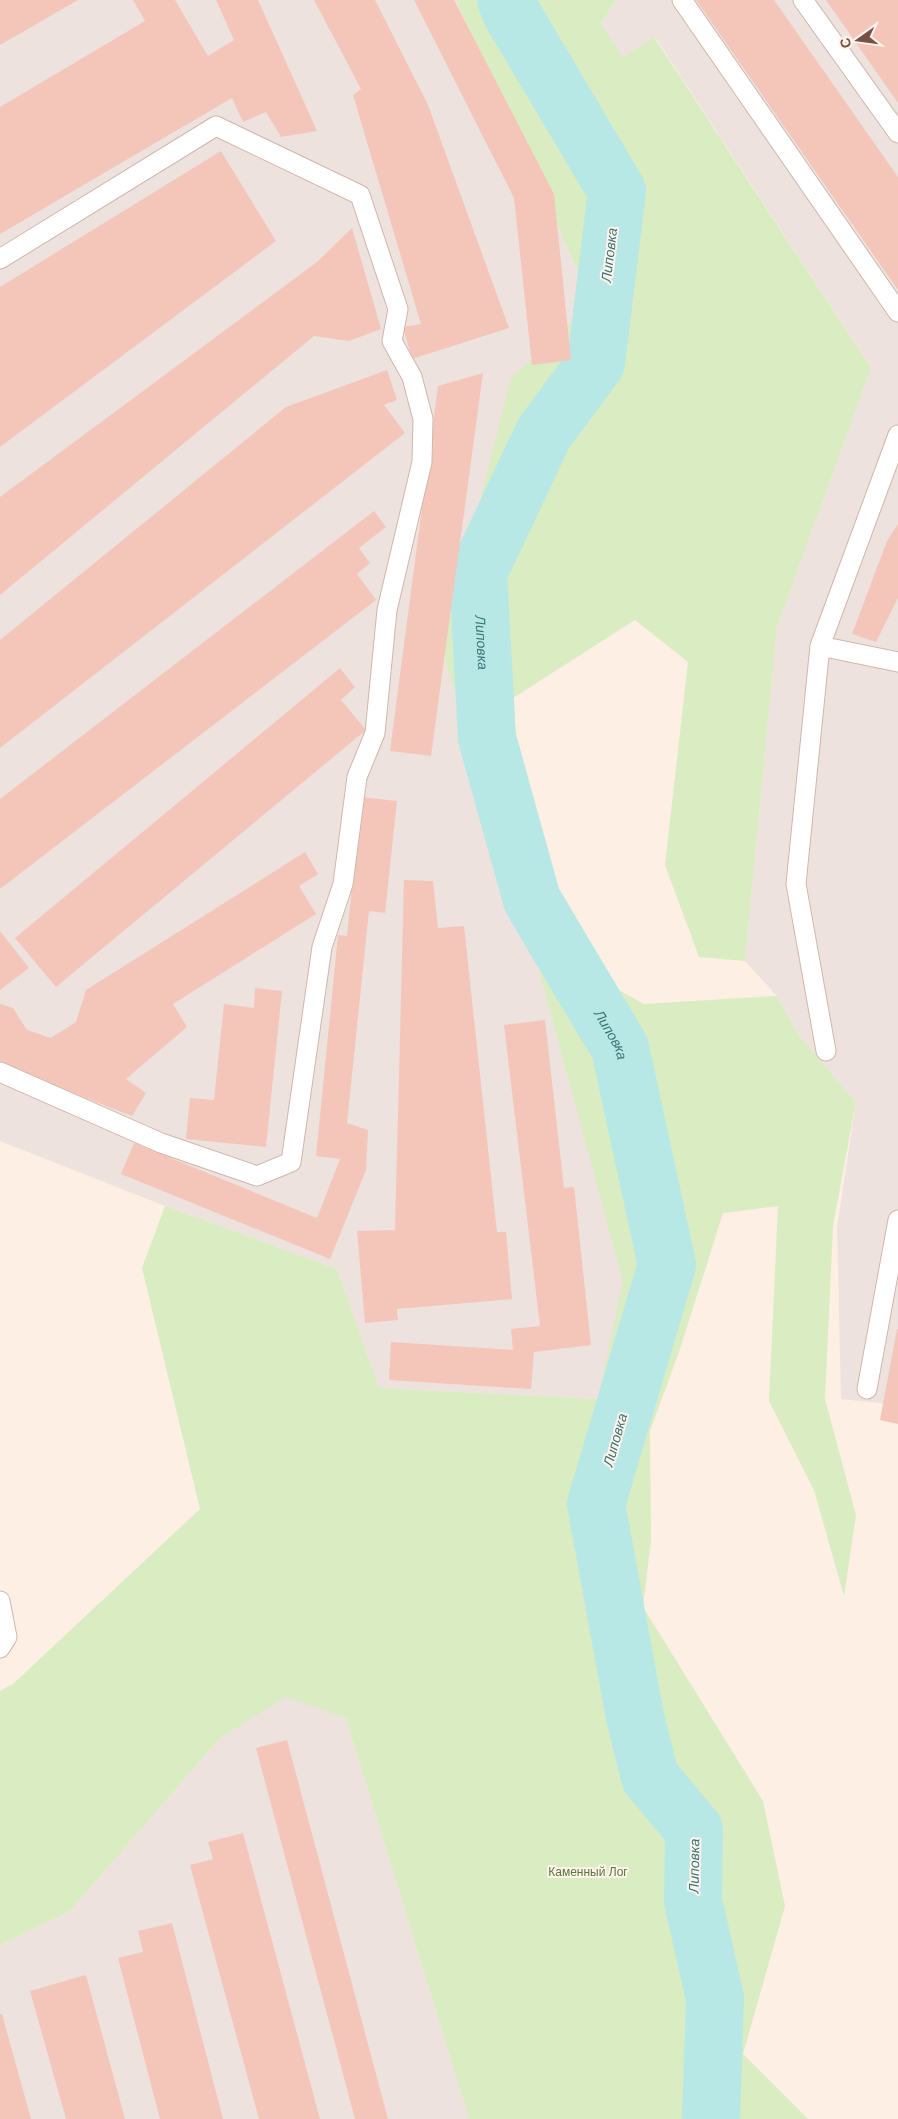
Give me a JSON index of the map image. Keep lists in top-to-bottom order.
{
  "water": ["Липовка"],
  "parks": ["Каменный Лог"],
  "north": "left"
}
